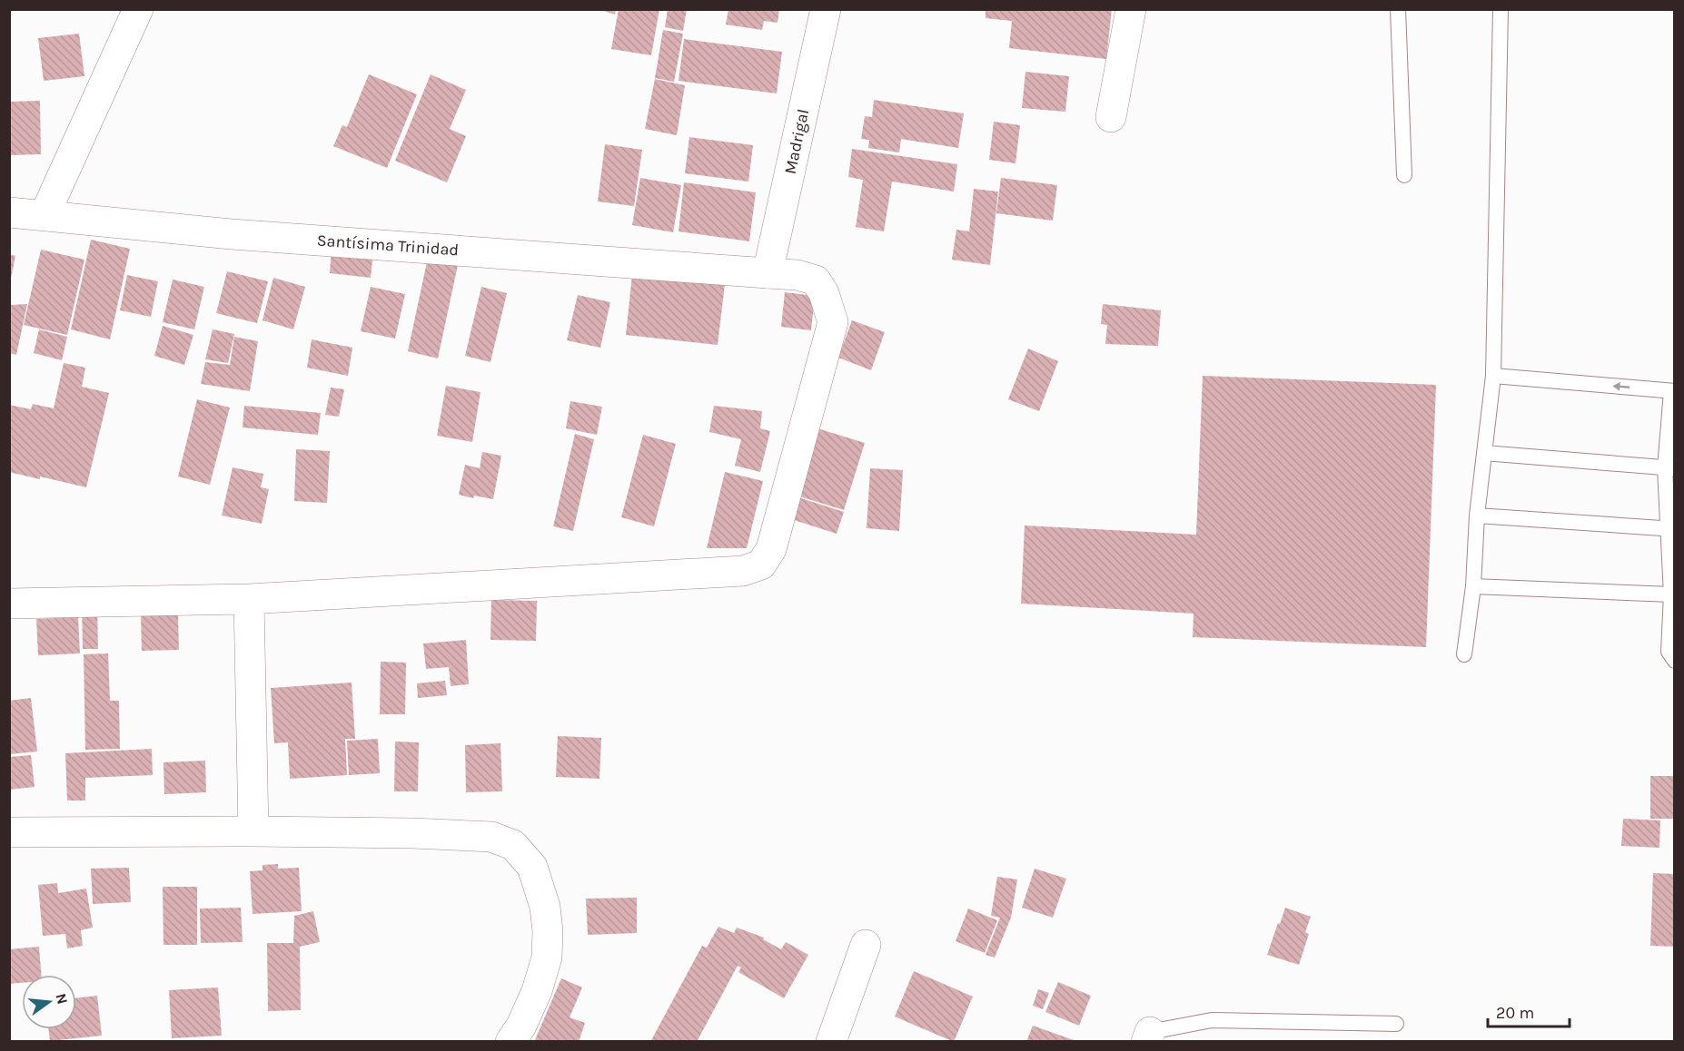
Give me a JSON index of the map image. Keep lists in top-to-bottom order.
{
  "streets": {
    "street": ["Madrigal", "Santísima Trinidad"]
  },
  "crossings": [
    ["Madrigal", "Santísima Trinidad"]
  ],
  "scale_bar": "20 m",
  "north": "right"
}
